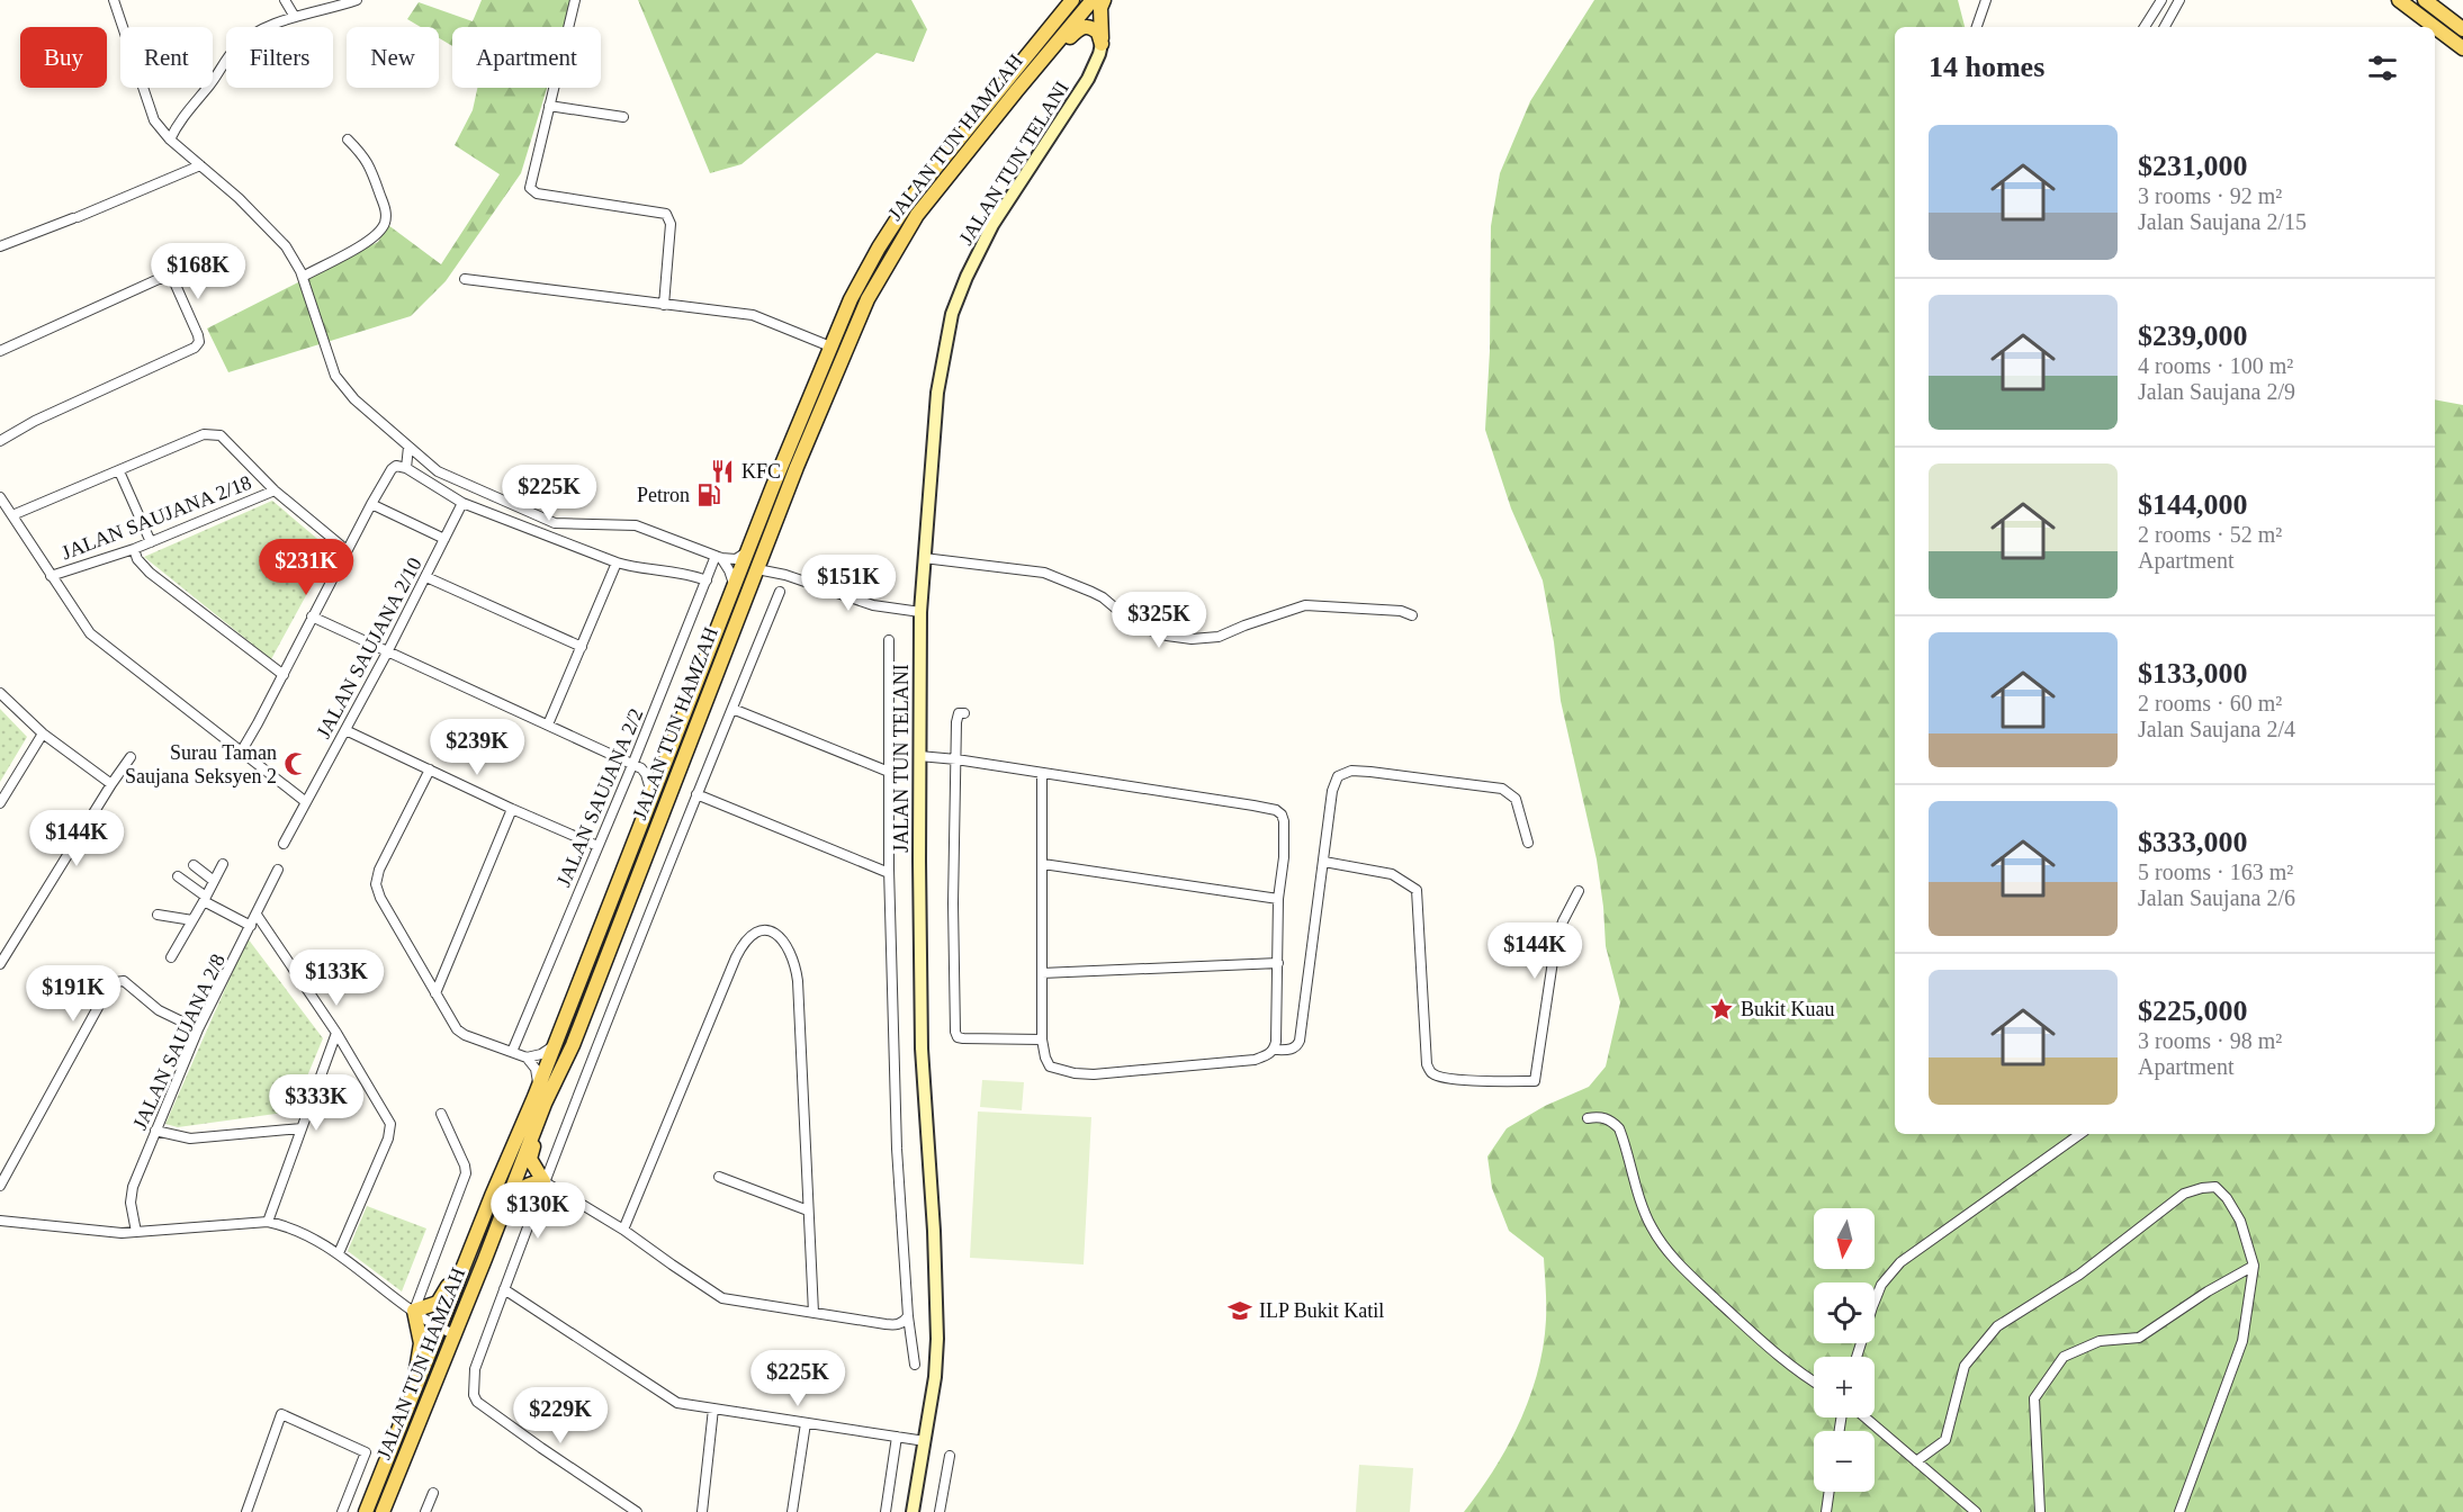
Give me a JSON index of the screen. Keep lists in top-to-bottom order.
{
  "streets": {
    "main road": ["JALAN TUN HAMZAH"],
    "street": [
      "JALAN TUN TELANI",
      "JALAN SAUJANA 2/18",
      "JALAN SAUJANA 2/10",
      "JALAN SAUJANA 2/2",
      "JALAN SAUJANA 2/8"
    ]
  },
  "places": {
    "restaurant": ["KFC"],
    "fuel station": ["Petron"],
    "mosque": ["Surau Taman Saujana Seksyen 2"],
    "place": ["Bukit Kuau"],
    "school or university": ["ILP Bukit Katil"]
  },
  "north": "bottom",
  "page": {
    "chip": [
      "Buy",
      "Rent",
      "Filters",
      "New",
      "Apartment"
    ],
    "heading": "14 homes",
    "list": [
      {
        "name": "$231,000",
        "note": "3 rooms · 92 m² · Jalan Saujana 2/15"
      },
      {
        "name": "$239,000",
        "note": "4 rooms · 100 m² · Jalan Saujana 2/9"
      },
      {
        "name": "$144,000",
        "note": "2 rooms · 52 m² · Apartment"
      },
      {
        "name": "$133,000",
        "note": "2 rooms · 60 m² · Jalan Saujana 2/4"
      },
      {
        "name": "$333,000",
        "note": "5 rooms · 163 m² · Jalan Saujana 2/6"
      },
      {
        "name": "$225,000",
        "note": "3 rooms · 98 m² · Apartment"
      }
    ],
    "price": [
      "$168K",
      "$225K",
      "$231K",
      "$151K",
      "$325K",
      "$239K",
      "$144K",
      "$144K",
      "$133K",
      "$191K",
      "$333K",
      "$130K",
      "$225K",
      "$229K"
    ],
    "map_buttons": ["+", "−"]
  }
}
